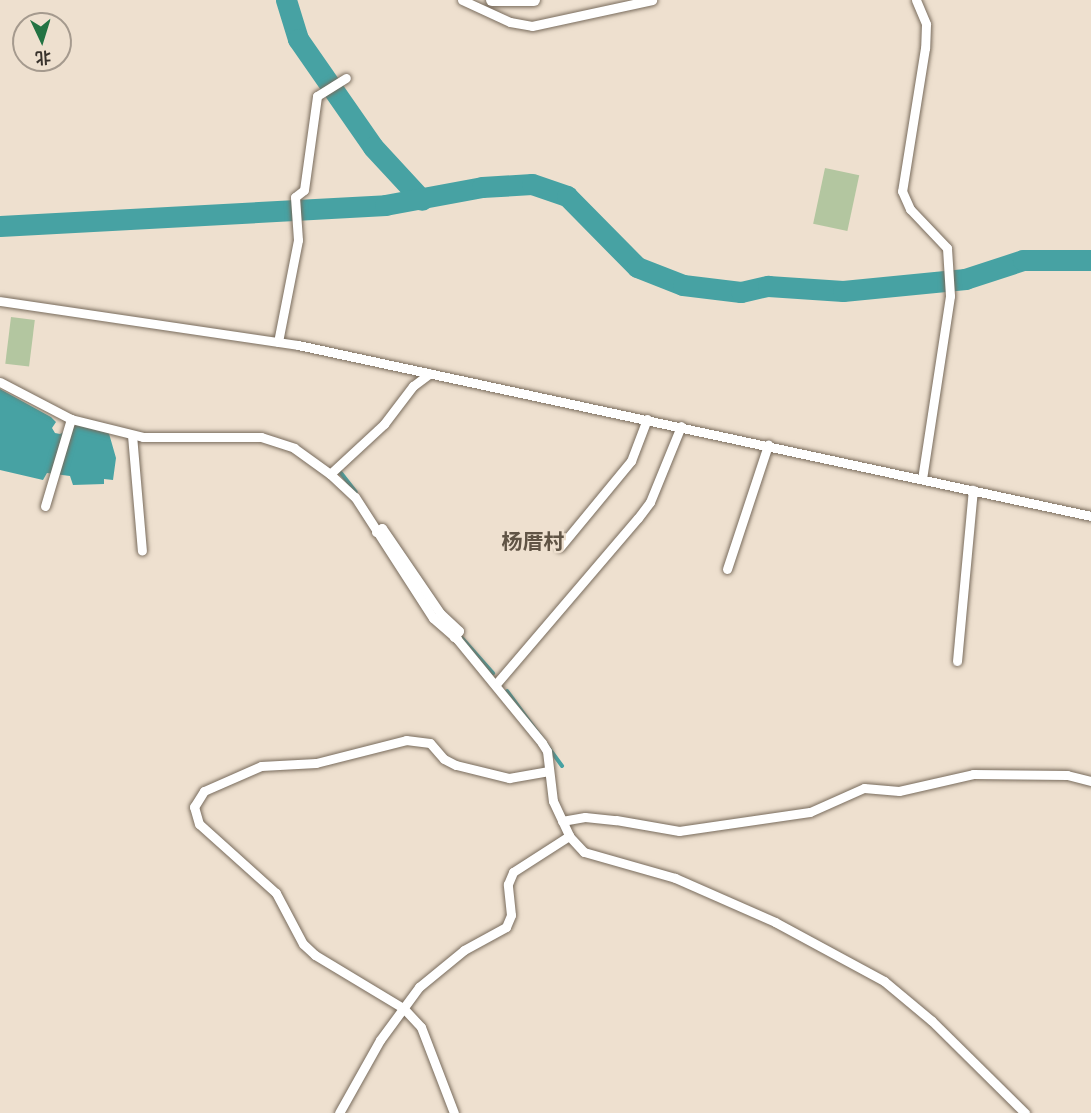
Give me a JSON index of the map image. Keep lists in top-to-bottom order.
{
  "districts": ["杨厝村"],
  "north": "bottom"
}
